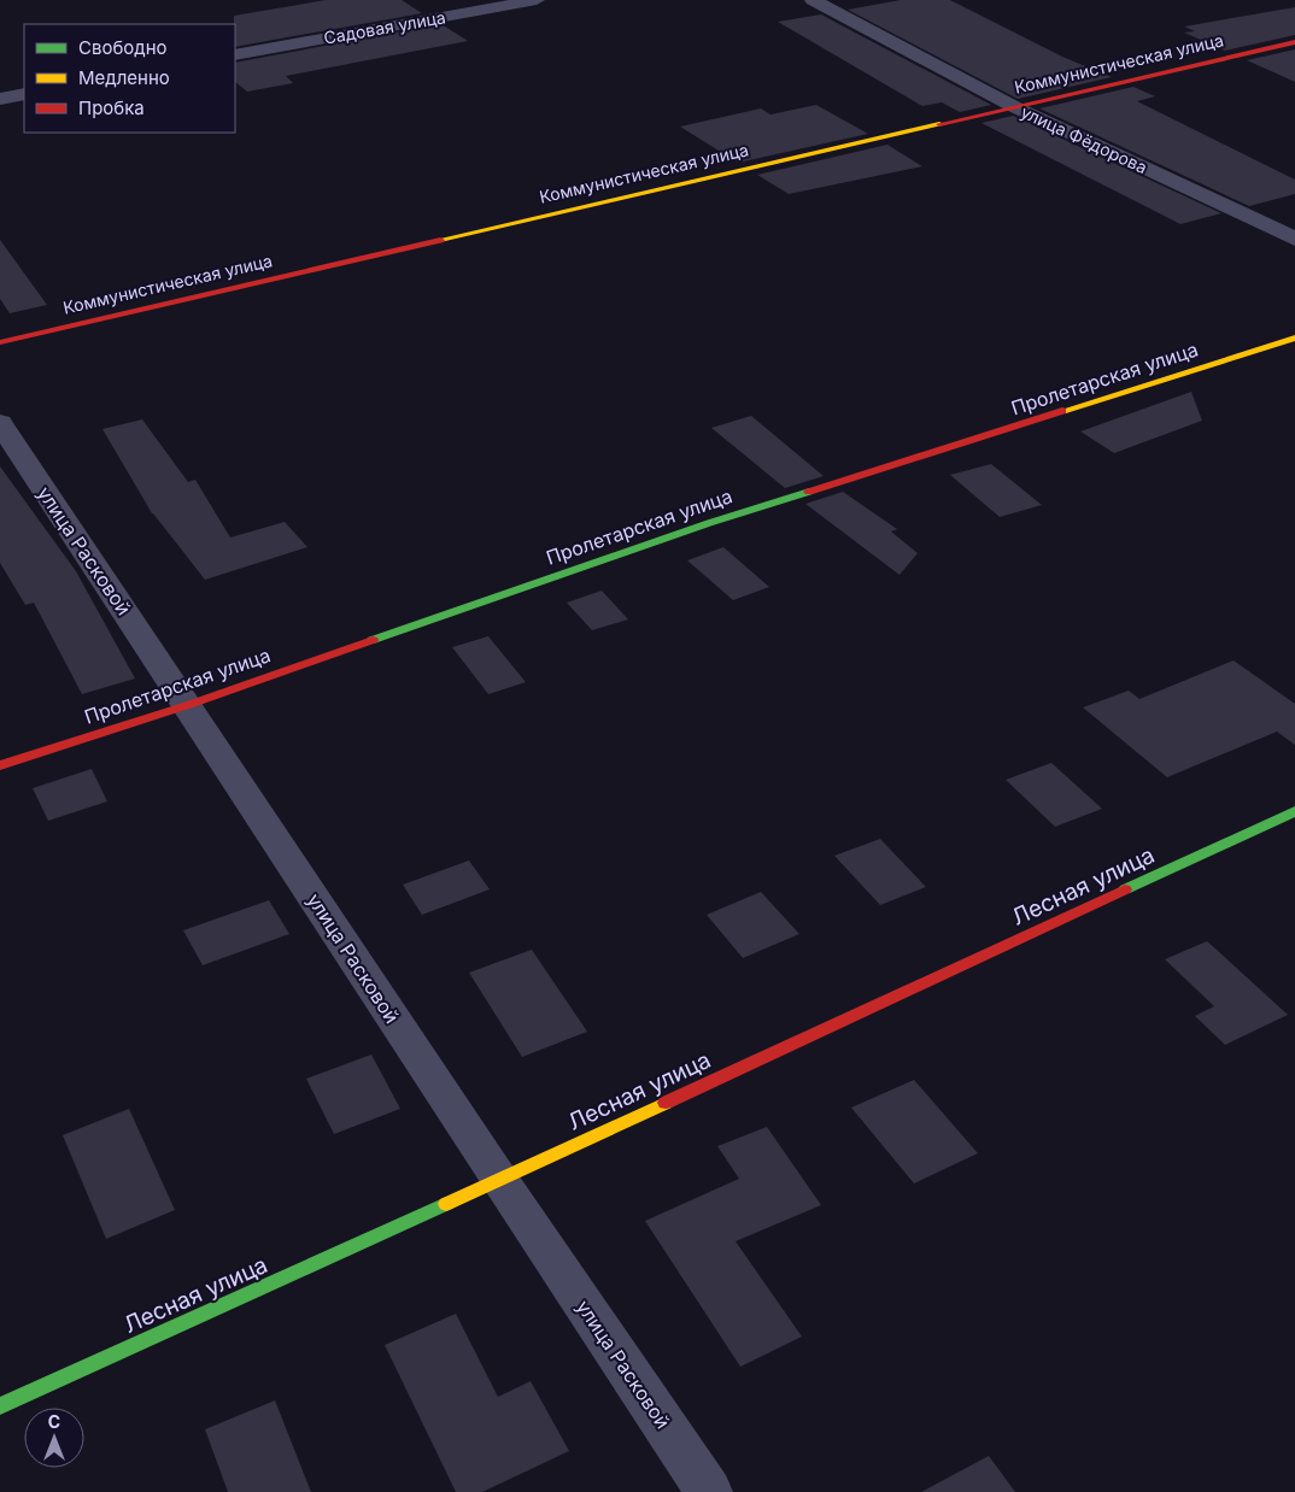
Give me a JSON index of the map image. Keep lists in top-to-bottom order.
{
  "streets": {
    "street": [
      "Садовая улица",
      "Коммунистическая улица",
      "улица Фёдорова",
      "Пролетарская улица",
      "улица Расковой",
      "Лесная улица"
    ]
  },
  "crossings": [
    ["Коммунистическая улица", "улица Фёдорова"],
    ["Пролетарская улица", "улица Расковой"],
    ["улица Расковой", "Лесная улица"]
  ],
  "legend": ["Свободно", "Медленно", "Пробка"],
  "north": "top"
}
